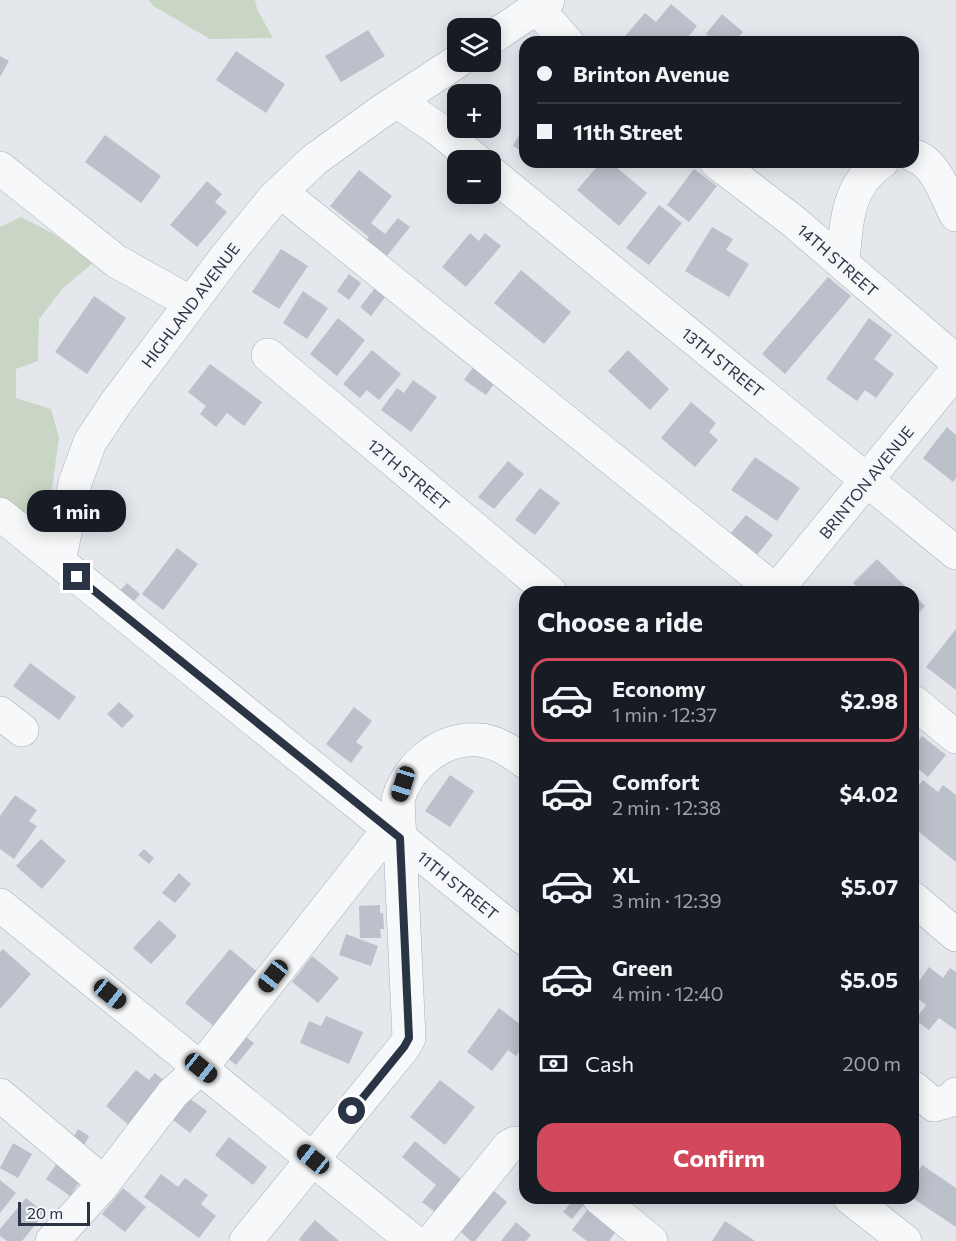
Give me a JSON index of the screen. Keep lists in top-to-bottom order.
{
  "streets": {
    "street": [
      "14TH STREET",
      "HIGHLAND AVENUE",
      "13TH STREET",
      "12TH STREET",
      "BRINTON AVENUE",
      "11TH STREET"
    ]
  },
  "crossings": [
    ["HIGHLAND AVENUE", "11TH STREET"],
    ["13TH STREET", "BRINTON AVENUE"]
  ],
  "scale_bar": "20 m",
  "page": {
    "map_buttons": ["+", "−"],
    "banner": ["Brinton Avenue", "11th Street"],
    "bubble": "1 min",
    "heading": "Choose a ride",
    "list": [
      {
        "name": "Economy",
        "note": "1 min · 12:37",
        "value": "$2.98"
      },
      {
        "name": "Comfort",
        "note": "2 min · 12:38",
        "value": "$4.02"
      },
      {
        "name": "XL",
        "note": "3 min · 12:39",
        "value": "$5.07"
      },
      {
        "name": "Green",
        "note": "4 min · 12:40",
        "value": "$5.05"
      }
    ],
    "pay": ["Cash", "200 m"],
    "buttons": "Confirm",
    "scale": "20 m"
  }
}
